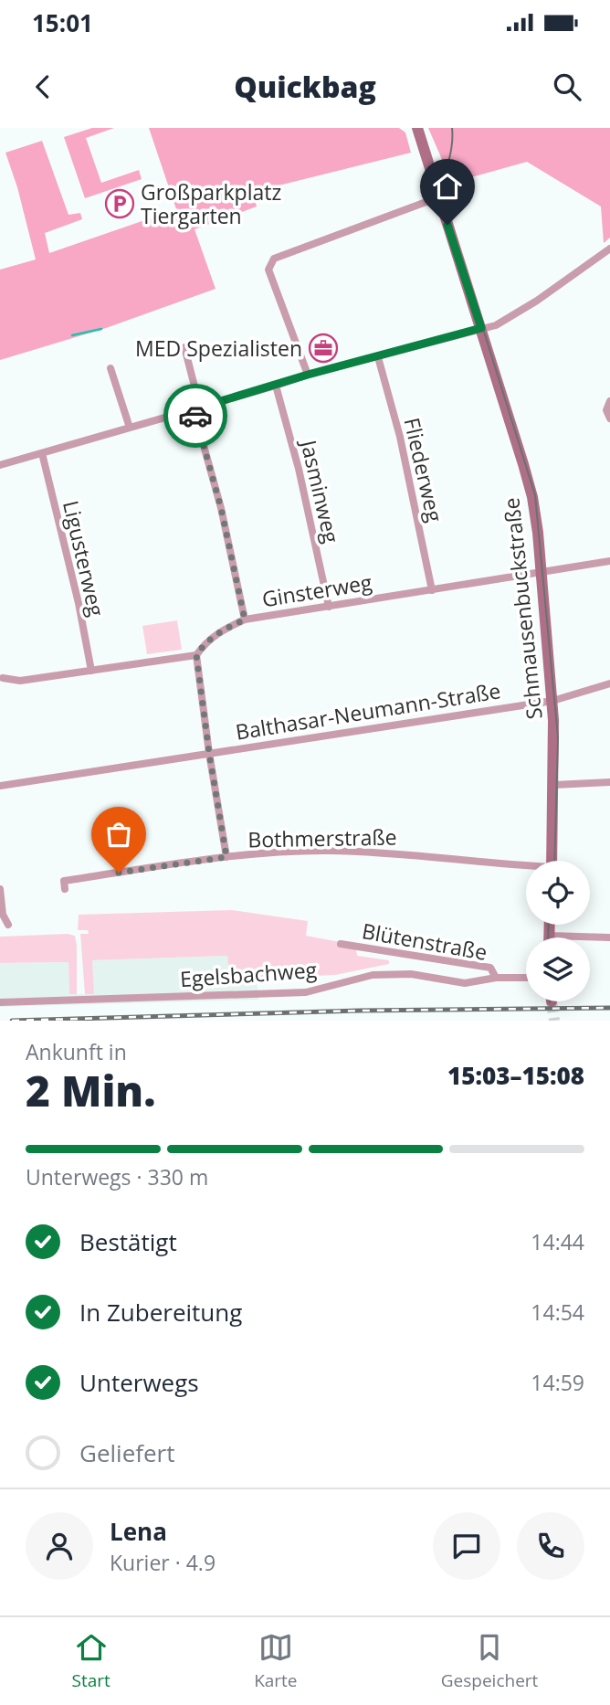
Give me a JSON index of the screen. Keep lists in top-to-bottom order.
{
  "streets": {
    "street": [
      "Fliederweg",
      "Jasminweg",
      "Ligusterweg",
      "Ginsterweg",
      "Schmausenbuckstraße",
      "Balthasar-Neumann-Straße",
      "Bothmerstraße",
      "Blütenstraße",
      "Egelsbachweg"
    ]
  },
  "crossings": [
    ["Fliederweg", "Ginsterweg"],
    ["Jasminweg", "Ginsterweg"],
    ["Ginsterweg", "Schmausenbuckstraße"],
    ["Schmausenbuckstraße", "Balthasar-Neumann-Straße"],
    ["Blütenstraße", "Egelsbachweg"]
  ],
  "places": {
    "parking": ["Großparkplatz Tiergarten"],
    "office": ["MED Spezialisten"]
  },
  "page": {
    "status": "15:01",
    "header": "Quickbag",
    "heading": ["2 Min.", "Ankunft in", "15:03–15:08"],
    "panel": ["Lena", "Kurier · 4.9"],
    "bar": "Unterwegs · 330 m",
    "list": [
      ["Bestätigt", "14:44"],
      ["In Zubereitung", "14:54"],
      ["Unterwegs", "14:59"],
      "Geliefert"
    ],
    "tabs": ["Start", "Karte", "Gespeichert"]
  }
}
